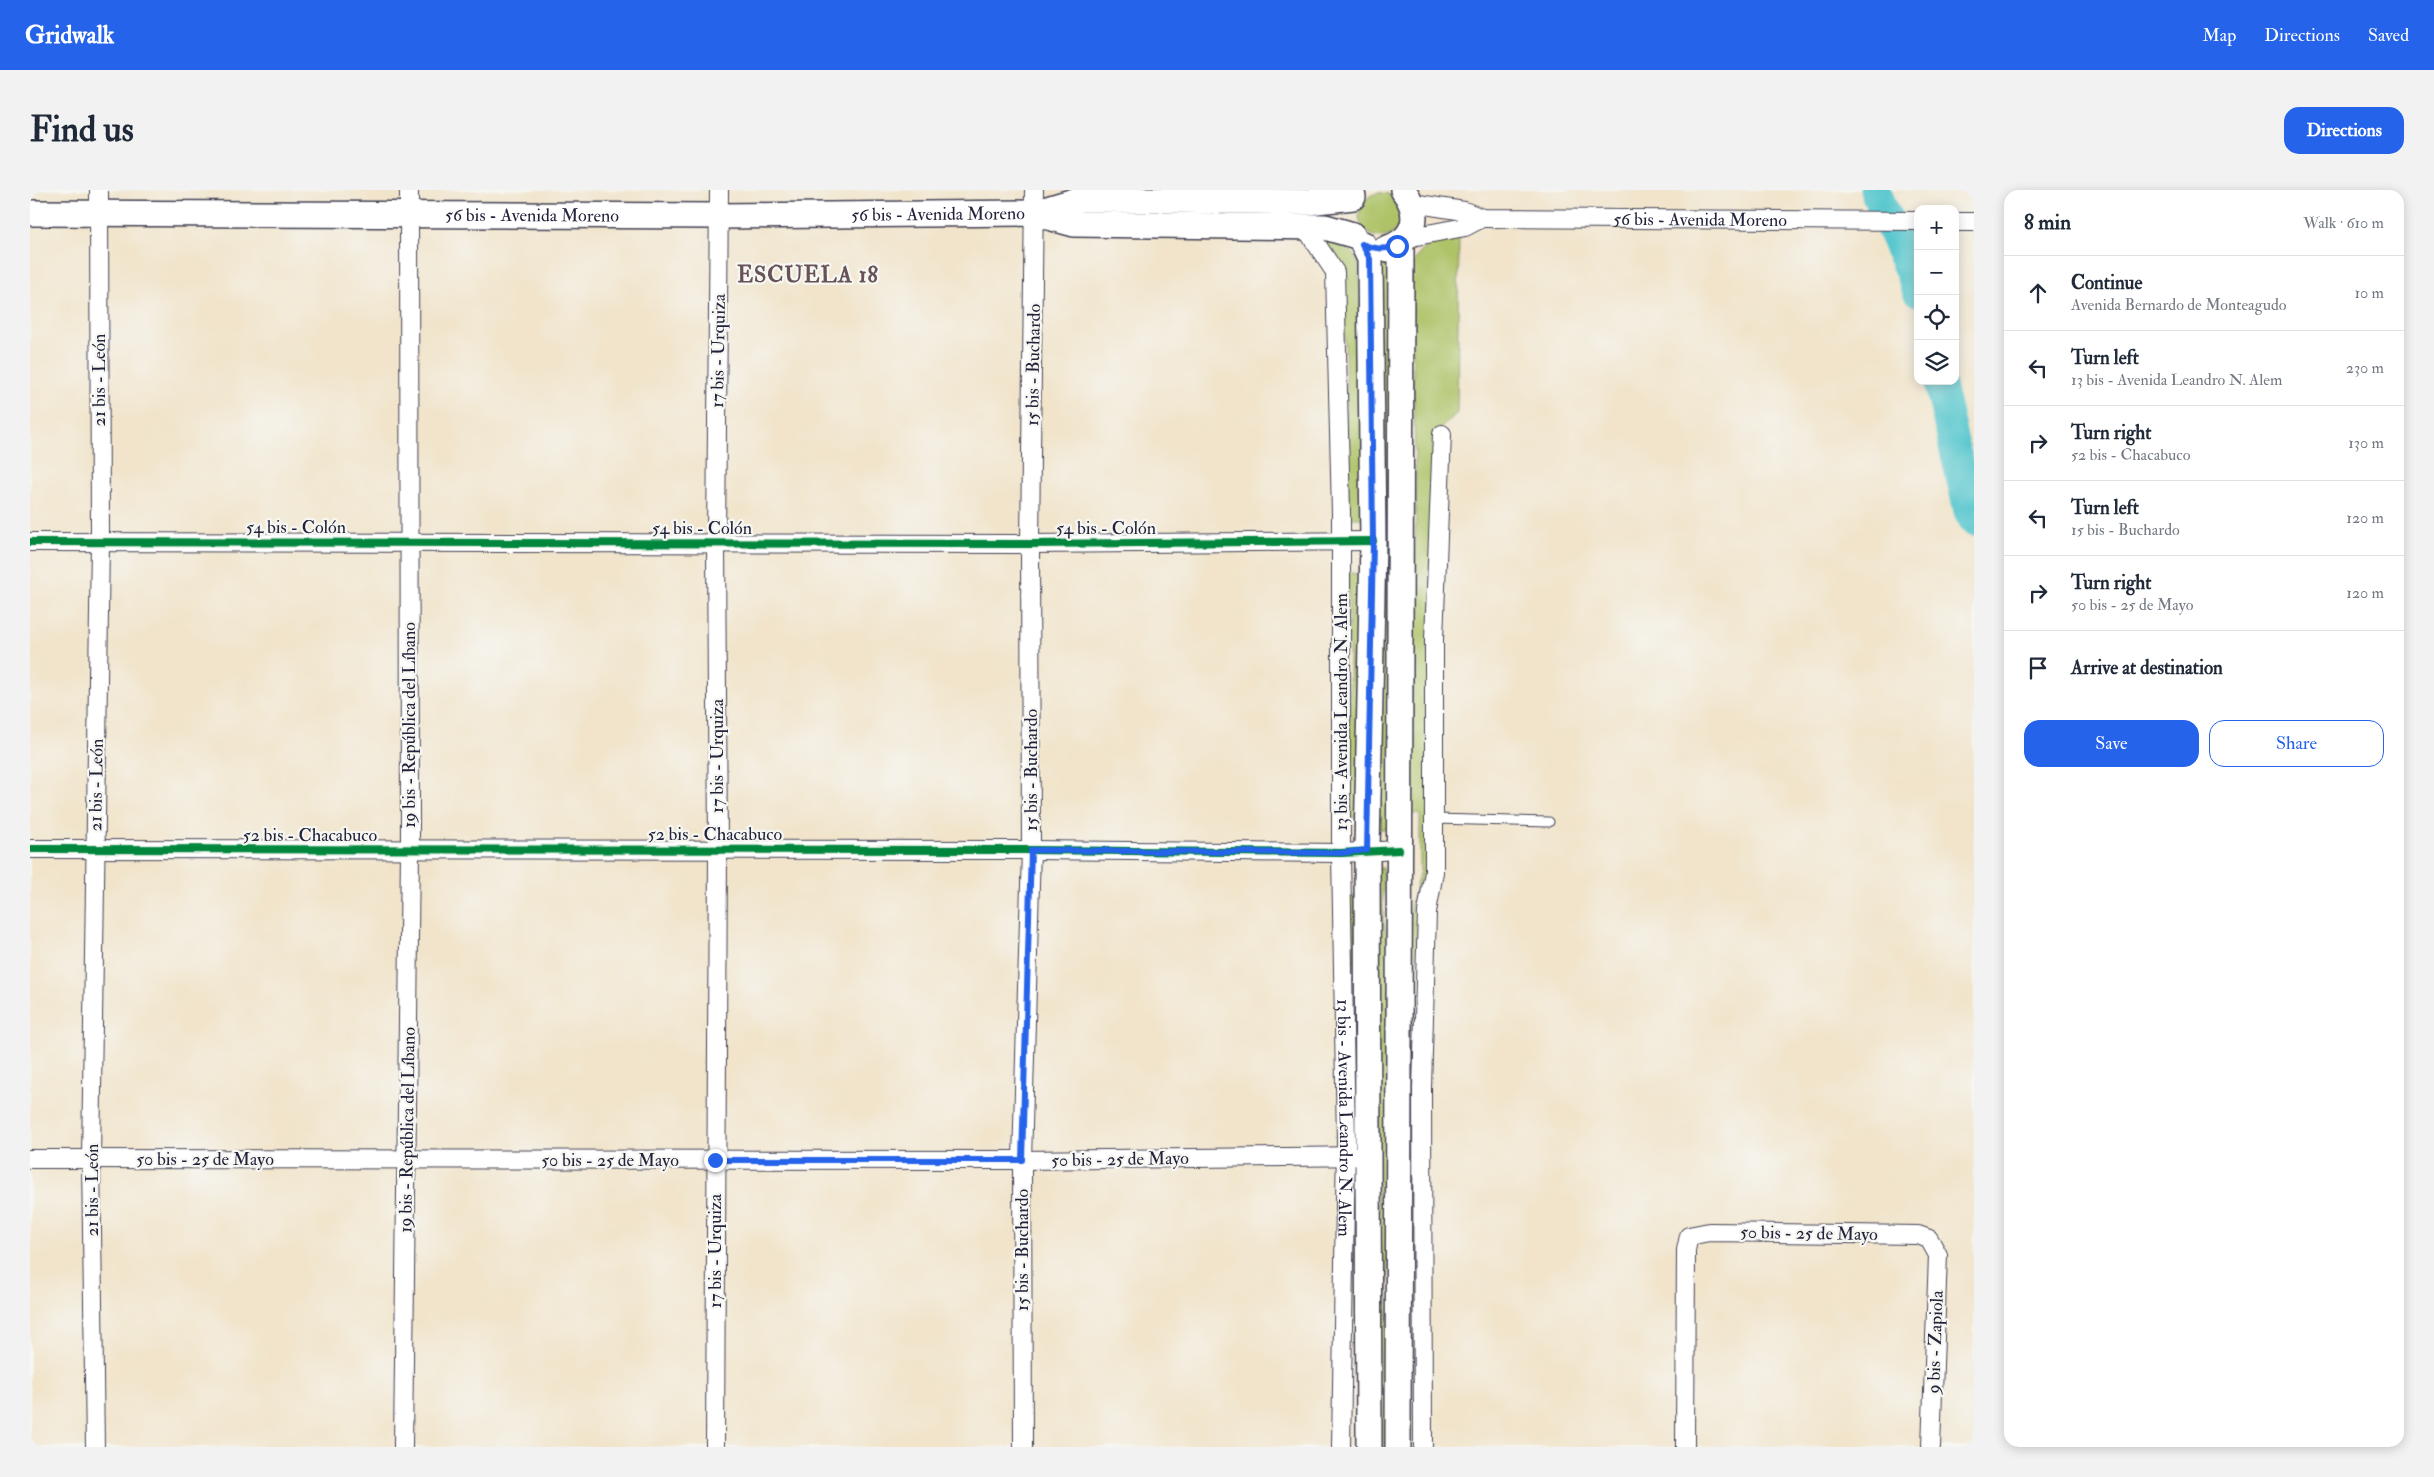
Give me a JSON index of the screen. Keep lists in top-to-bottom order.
{
  "streets": {
    "main road": ["56 bis - Avenida Moreno", "13 bis - Avenida Leandro N. Alem"],
    "street": [
      "17 bis - Urquiza",
      "15 bis - Buchardo",
      "21 bis - León",
      "54 bis - Colón",
      "19 bis - República del Líbano",
      "52 bis - Chacabuco",
      "50 bis - 25 de Mayo",
      "9 bis - Zapiola"
    ]
  },
  "crossings": [
    ["56 bis - Avenida Moreno", "17 bis - Urquiza"],
    ["56 bis - Avenida Moreno", "15 bis - Buchardo"],
    ["56 bis - Avenida Moreno", "21 bis - León"],
    ["56 bis - Avenida Moreno", "13 bis - Avenida Leandro N. Alem"],
    ["56 bis - Avenida Moreno", "19 bis - República del Líbano"],
    ["17 bis - Urquiza", "54 bis - Colón"],
    ["17 bis - Urquiza", "52 bis - Chacabuco"],
    ["17 bis - Urquiza", "50 bis - 25 de Mayo"],
    ["15 bis - Buchardo", "54 bis - Colón"],
    ["15 bis - Buchardo", "52 bis - Chacabuco"],
    ["15 bis - Buchardo", "50 bis - 25 de Mayo"],
    ["21 bis - León", "54 bis - Colón"],
    ["21 bis - León", "52 bis - Chacabuco"],
    ["21 bis - León", "50 bis - 25 de Mayo"],
    ["54 bis - Colón", "13 bis - Avenida Leandro N. Alem"],
    ["54 bis - Colón", "19 bis - República del Líbano"],
    ["13 bis - Avenida Leandro N. Alem", "52 bis - Chacabuco"],
    ["13 bis - Avenida Leandro N. Alem", "50 bis - 25 de Mayo"],
    ["19 bis - República del Líbano", "52 bis - Chacabuco"],
    ["19 bis - República del Líbano", "50 bis - 25 de Mayo"],
    ["50 bis - 25 de Mayo", "9 bis - Zapiola"]
  ],
  "districts": ["ESCUELA 18"],
  "page": {
    "header": "Gridwalk",
    "nav": ["Map", "Directions", "Saved"],
    "buttons": [
      "Directions",
      ["Save", "Share"]
    ],
    "title": "Find us",
    "heading": ["8 min", "Walk · 610 m"],
    "map_buttons": ["+", "−"],
    "list": [
      ["Continue", "Avenida Bernardo de Monteagudo", "10 m"],
      ["Turn left", "13 bis - Avenida Leandro N. Alem", "230 m"],
      ["Turn right", "52 bis - Chacabuco", "130 m"],
      ["Turn left", "15 bis - Buchardo", "120 m"],
      ["Turn right", "50 bis - 25 de Mayo", "120 m"],
      "Arrive at destination"
    ]
  }
}
